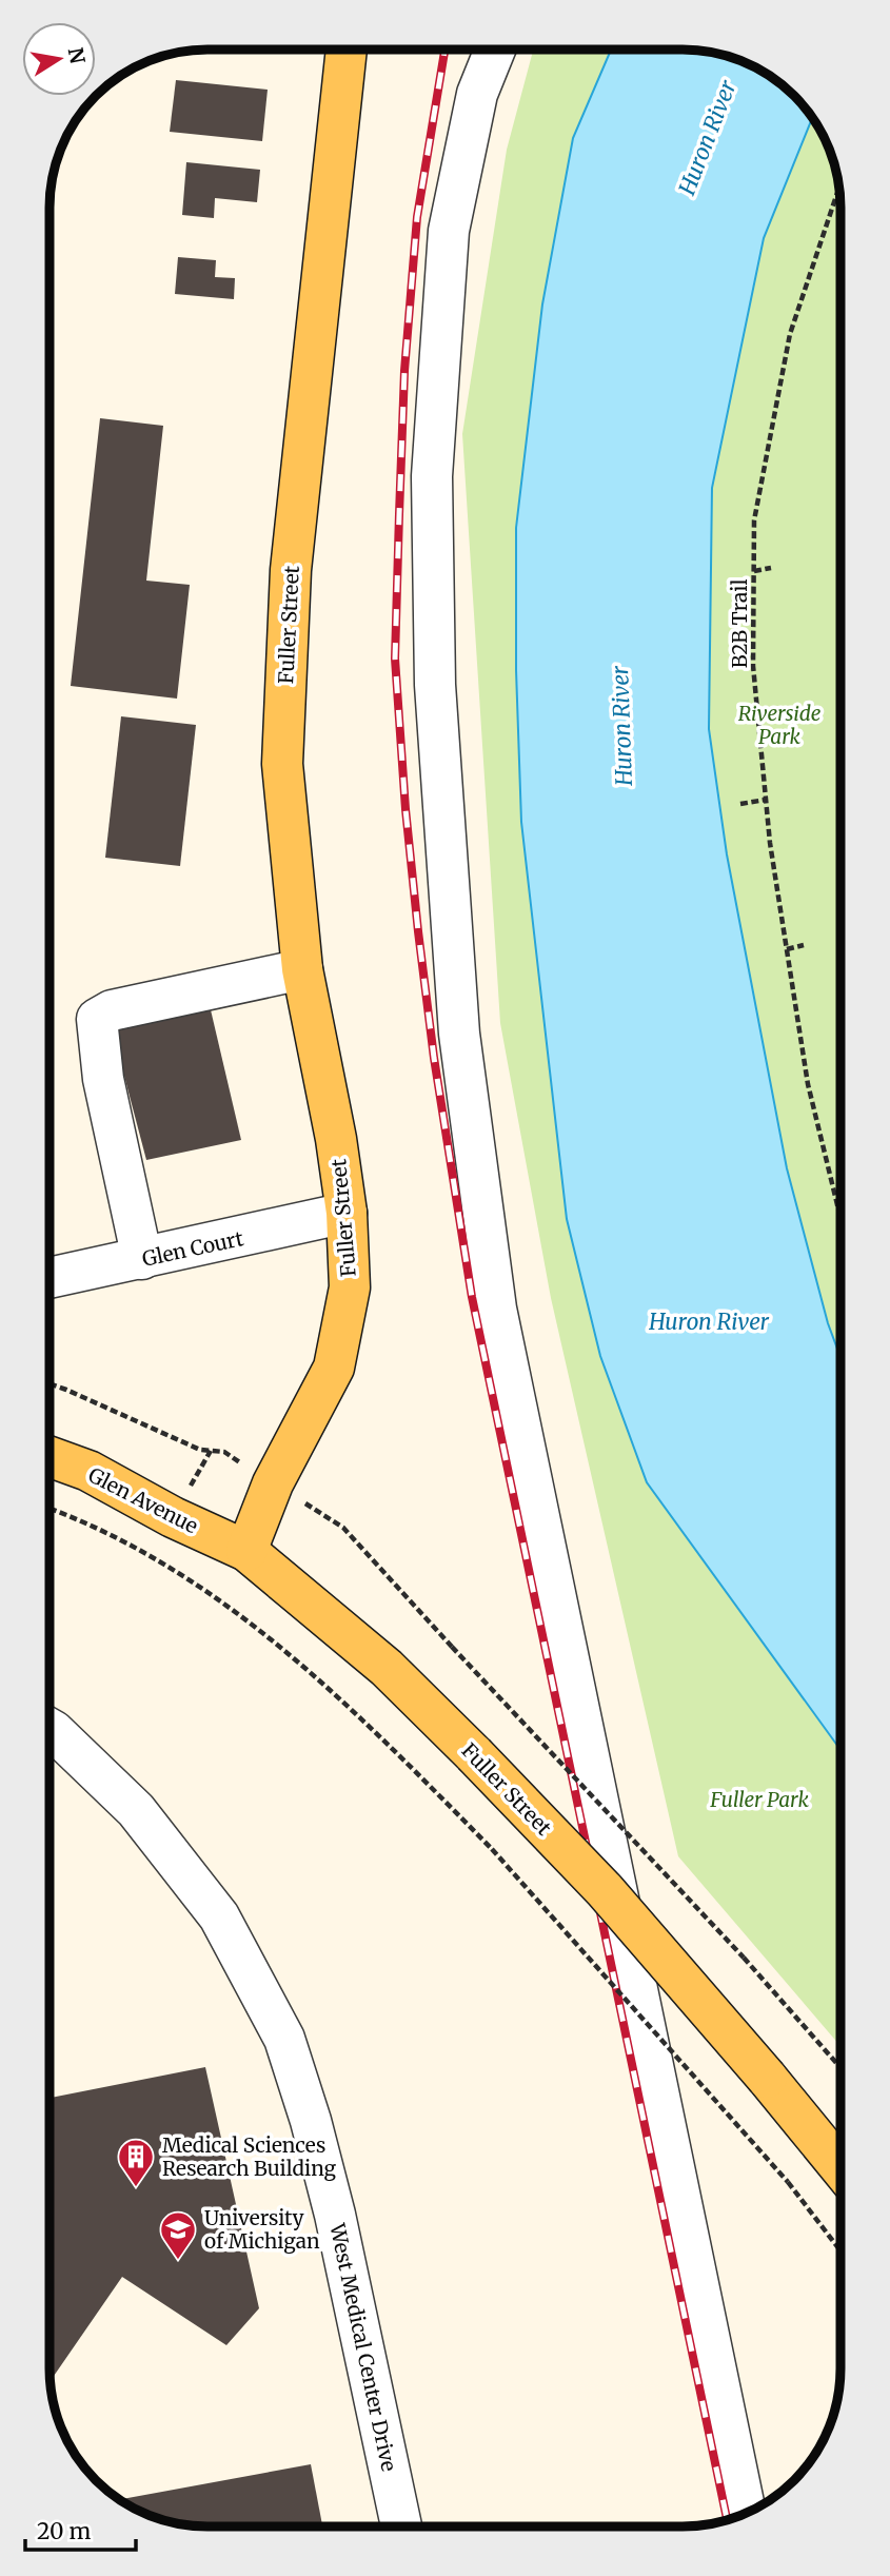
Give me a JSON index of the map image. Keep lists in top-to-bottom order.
{
  "streets": {
    "main road": ["Fuller Street", "Glen Avenue"],
    "street": ["Glen Court", "West Medical Center Drive"],
    "path": ["B2B Trail"]
  },
  "crossings": [
    ["Fuller Street", "Glen Court"],
    ["Fuller Street", "Glen Avenue"]
  ],
  "water": ["Huron River"],
  "parks": ["Riverside Park", "Fuller Park"],
  "places": {
    "building": ["Medical Sciences Research Building"],
    "school or university": ["University of Michigan"]
  },
  "scale_bar": "20 m",
  "north": "right"
}
